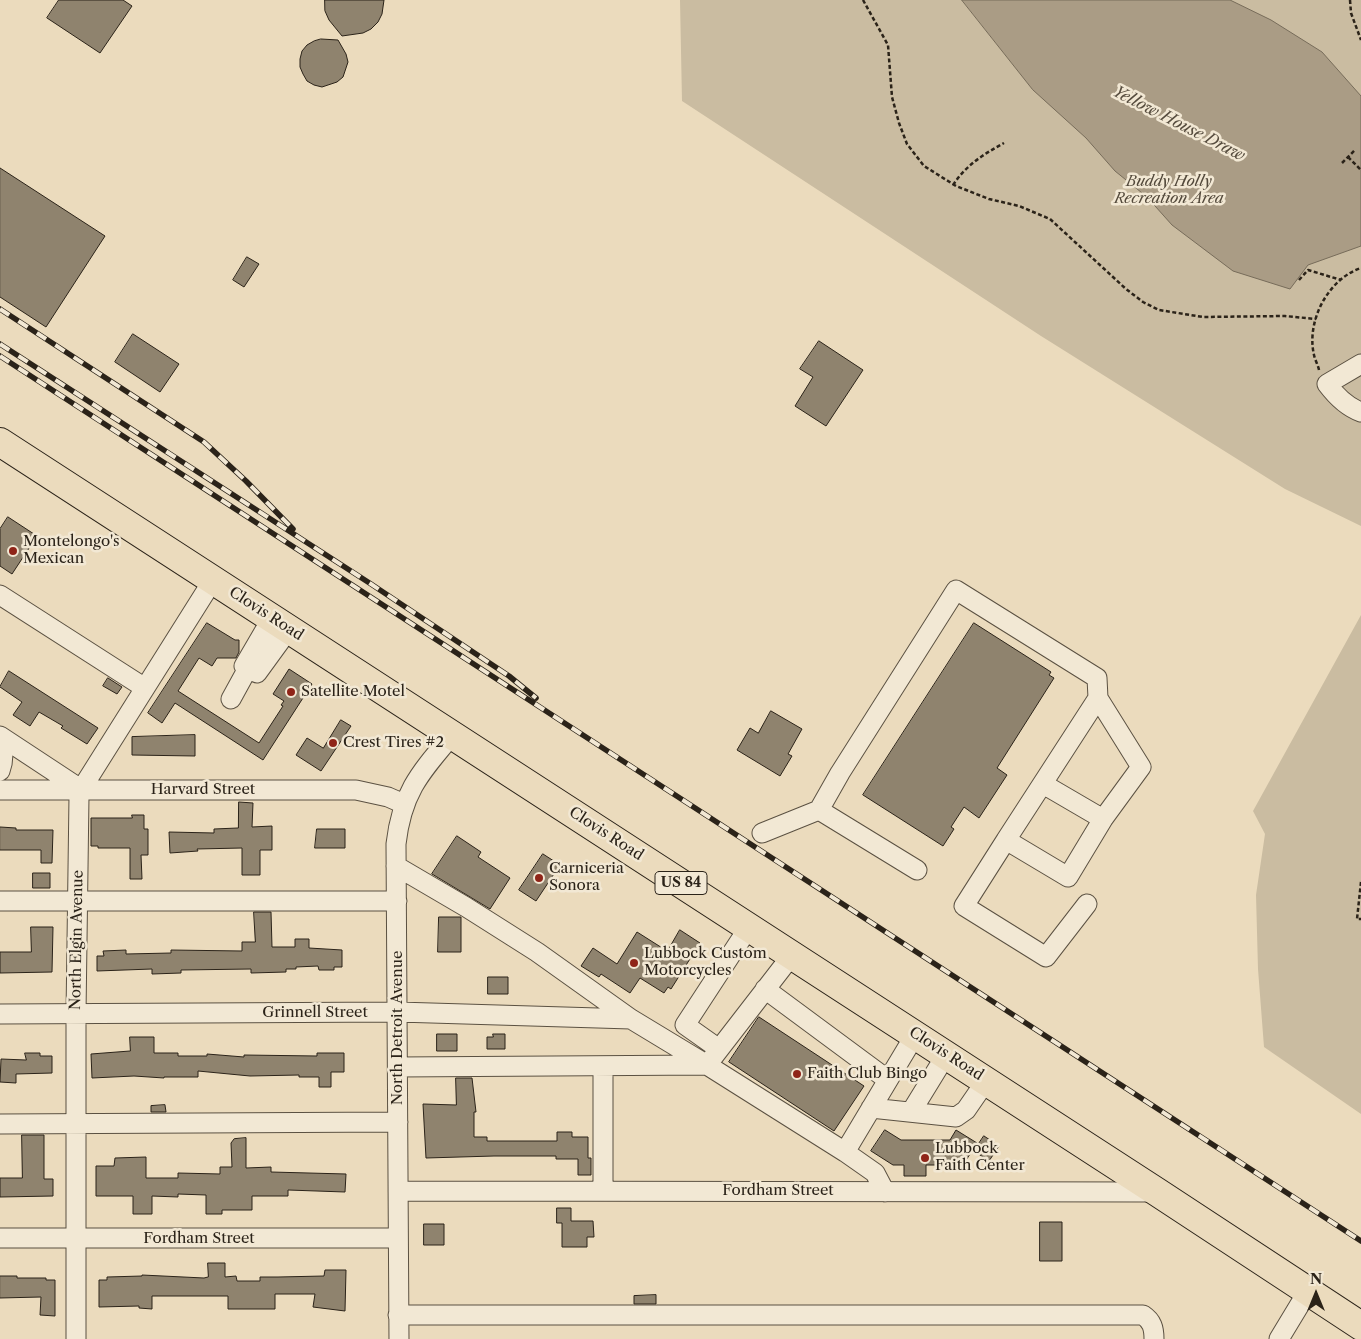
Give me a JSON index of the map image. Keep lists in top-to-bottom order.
{
  "streets": {
    "highway": ["Clovis Road", "US 84"],
    "street": [
      "Harvard Street",
      "North Elgin Avenue",
      "Grinnell Street",
      "North Detroit Avenue",
      "Fordham Street"
    ]
  },
  "crossings": [
    ["Clovis Road", "North Elgin Avenue"],
    ["Clovis Road", "North Detroit Avenue"],
    ["Clovis Road", "Fordham Street"],
    ["Harvard Street", "North Elgin Avenue"],
    ["Harvard Street", "North Detroit Avenue"],
    ["North Elgin Avenue", "Grinnell Street"],
    ["North Elgin Avenue", "Fordham Street"],
    ["Grinnell Street", "North Detroit Avenue"],
    ["North Detroit Avenue", "Fordham Street"]
  ],
  "water": ["Yellow House Draw"],
  "parks": ["Buddy Holly Recreation Area"],
  "places": [
    "Montelongo's Mexican",
    "Satellite Motel",
    "Crest Tires #2",
    "Carniceria Sonora",
    "Lubbock Custom Motorcycles",
    "Faith Club Bingo",
    "Lubbock Faith Center"
  ],
  "north": "top"
}
